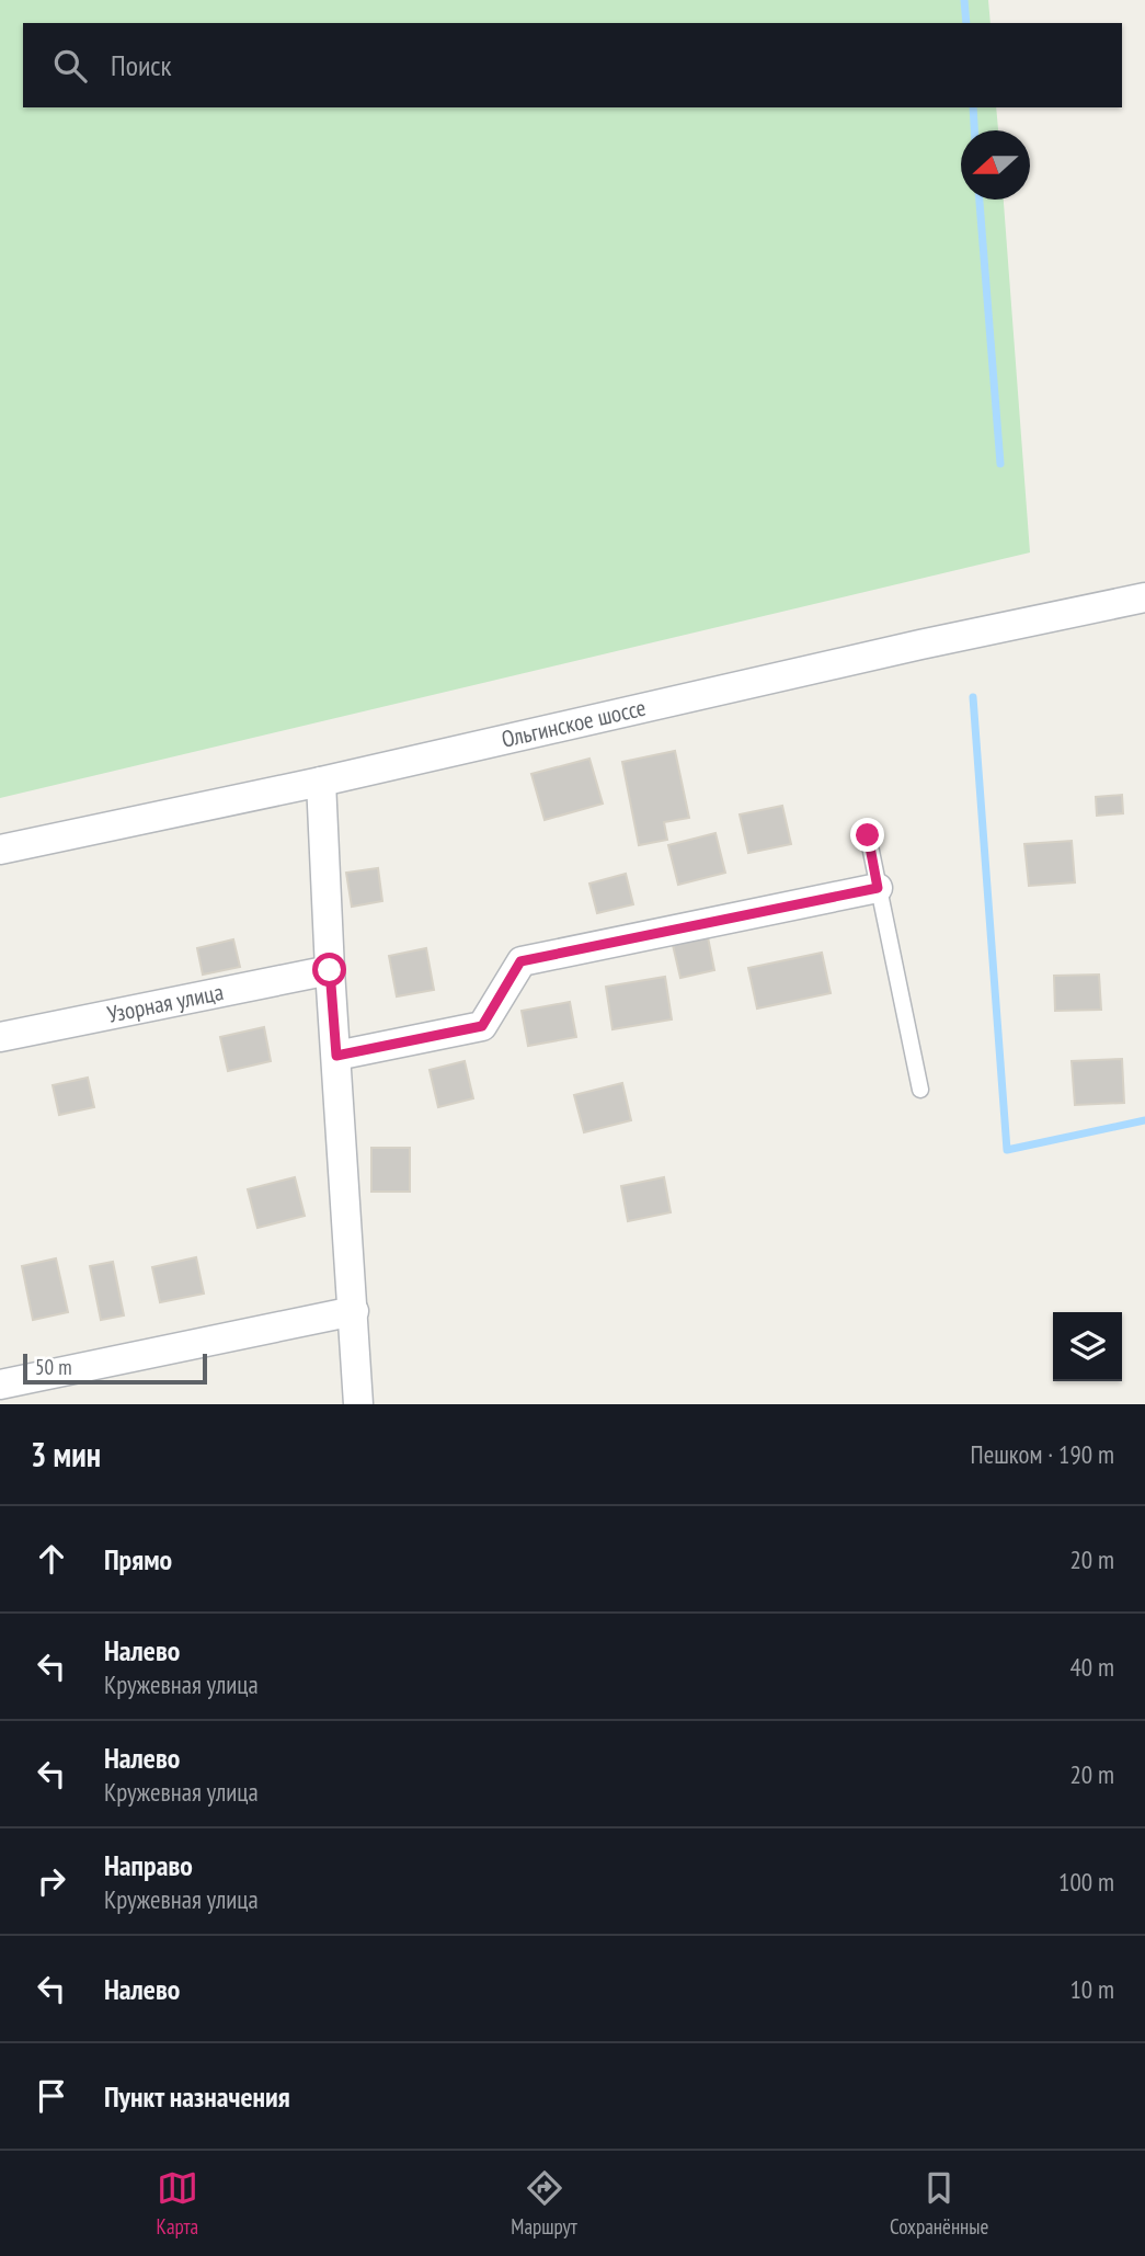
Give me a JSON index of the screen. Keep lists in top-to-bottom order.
{
  "streets": {
    "street": ["Ольгинское шоссе", "Узорная улица"]
  },
  "scale_bar": "50 m",
  "north": "left",
  "page": {
    "search": "Поиск",
    "scale": "50 m",
    "heading": ["3 мин", "Пешком · 190 m"],
    "list": [
      ["Прямо", "20 m"],
      ["Налево", "Кружевная улица", "40 m"],
      ["Налево", "Кружевная улица", "20 m"],
      ["Направо", "Кружевная улица", "100 m"],
      ["Налево", "10 m"],
      "Пункт назначения"
    ],
    "nav": ["Карта", "Маршрут", "Сохранённые"]
  }
}
